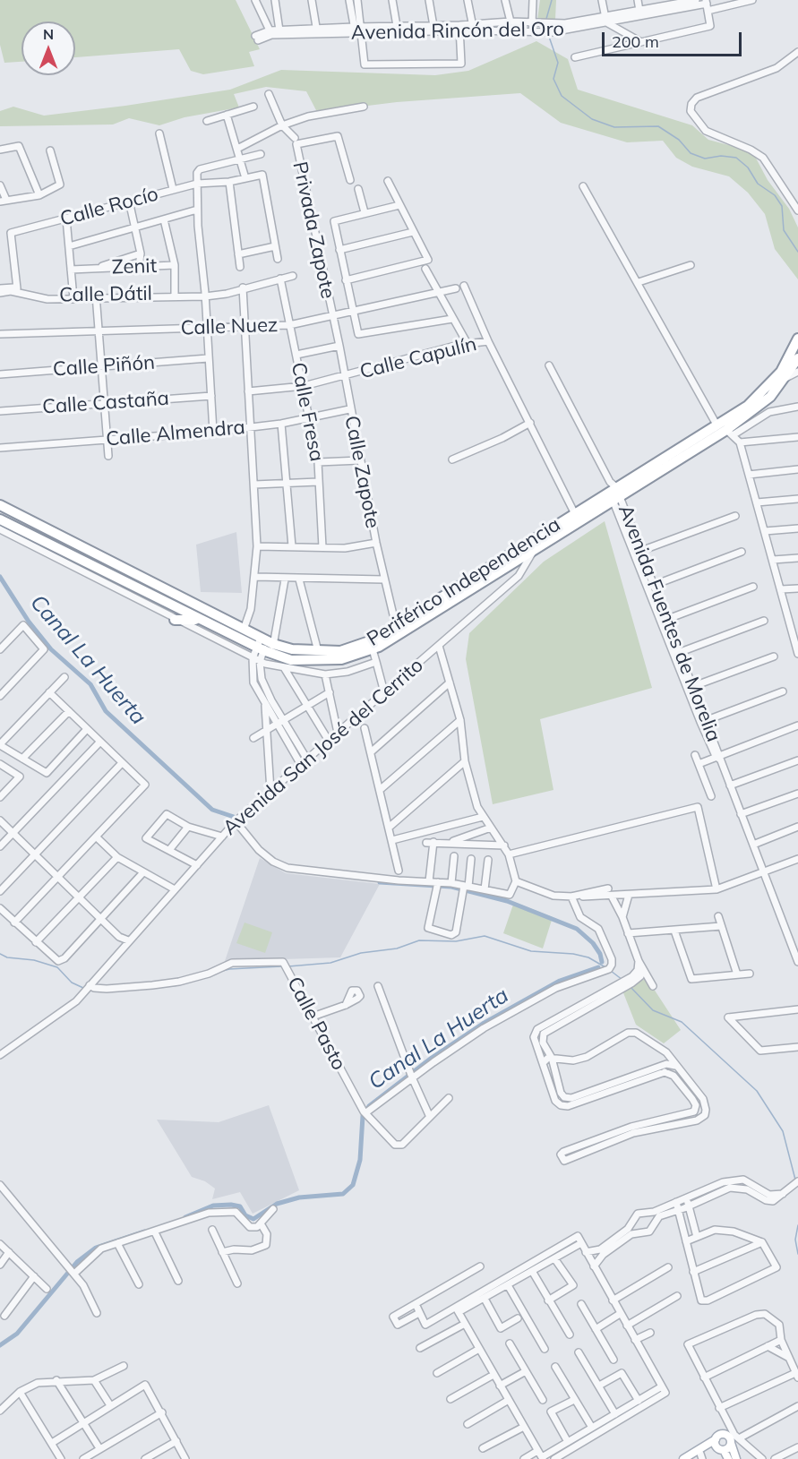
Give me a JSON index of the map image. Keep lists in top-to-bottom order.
{
  "streets": {
    "highway": ["Periférico Independencia"],
    "street": [
      "Avenida Rincón del Oro",
      "Calle Rocío",
      "Privada Zapote",
      "Zenit",
      "Calle Dátil",
      "Calle Nuez",
      "Calle Capulín",
      "Calle Piñón",
      "Calle Castaña",
      "Calle Fresa",
      "Calle Almendra",
      "Calle Zapote",
      "Avenida Fuentes de Morelia",
      "Avenida San José del Cerrito",
      "Calle Pasto"
    ]
  },
  "crossings": [
    ["Calle Rocío", "Calle Dátil"],
    ["Privada Zapote", "Calle Nuez"],
    ["Privada Zapote", "Calle Zapote"],
    ["Calle Dátil", "Calle Fresa"],
    ["Calle Nuez", "Calle Fresa"],
    ["Calle Nuez", "Calle Zapote"],
    ["Calle Capulín", "Calle Fresa"],
    ["Calle Capulín", "Calle Zapote"],
    ["Calle Capulín", "Periférico Independencia"],
    ["Calle Fresa", "Calle Almendra"],
    ["Calle Almendra", "Calle Zapote"],
    ["Calle Zapote", "Periférico Independencia"],
    ["Periférico Independencia", "Avenida Fuentes de Morelia"],
    ["Periférico Independencia", "Avenida San José del Cerrito"],
    ["Avenida San José del Cerrito", "Calle Pasto"]
  ],
  "water": ["Canal La Huerta"],
  "scale_bar": "200 m",
  "north": "top"
}
